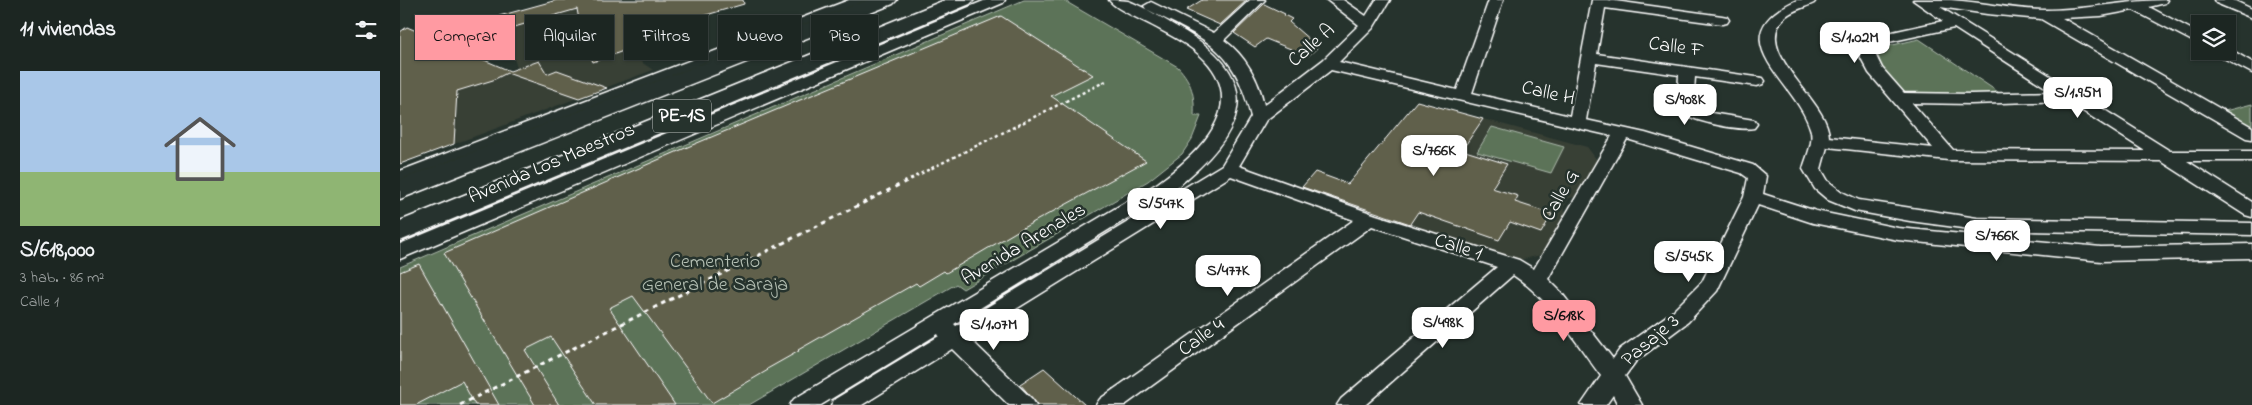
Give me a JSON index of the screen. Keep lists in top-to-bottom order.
{
  "streets": {
    "highway": ["PE-1S"],
    "street": [
      "Calle A",
      "Calle F",
      "Calle H",
      "Avenida Los Maestros",
      "Calle G",
      "Avenida Arenales",
      "Calle 1",
      "Calle 4",
      "Pasaje 3"
    ]
  },
  "crossings": [
    ["Calle A", "Calle H"],
    ["Calle A", "Avenida Arenales"],
    ["Calle H", "Calle G"],
    ["Calle H", "Pasaje 3"],
    ["Calle G", "Calle 1"],
    ["Avenida Arenales", "Calle 1"],
    ["Calle 1", "Calle 4"],
    ["Calle 1", "Pasaje 3"]
  ],
  "parks": ["Cementerio General de Saraja"],
  "page": {
    "heading": "11 viviendas",
    "chip": [
      "Comprar",
      "Alquilar",
      "Filtros",
      "Nuevo",
      "Piso"
    ],
    "price": [
      "S/1.02M",
      "S/1.95M",
      "S/908K",
      "S/766K",
      "S/547K",
      "S/766K",
      "S/545K",
      "S/477K",
      "S/618K",
      "S/498K",
      "S/1.07M"
    ],
    "list": [
      {
        "name": "S/618,000",
        "note": "3 hab. · 86 m² · Calle 1"
      }
    ]
  }
}
